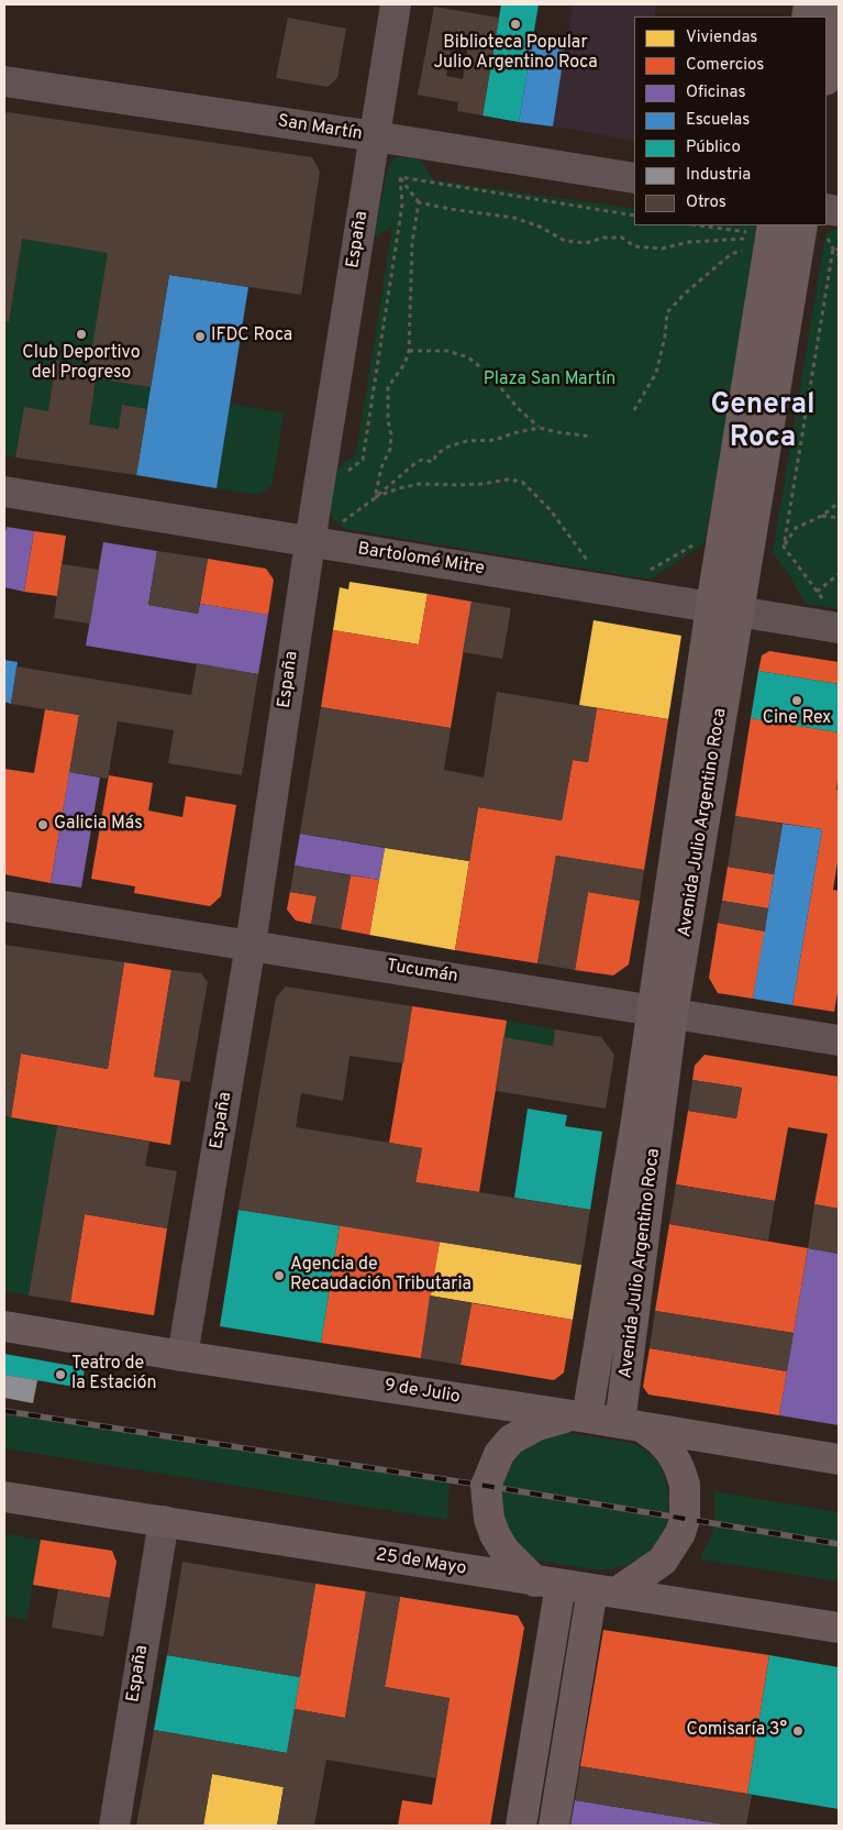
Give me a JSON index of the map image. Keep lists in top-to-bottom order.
{
  "streets": {
    "main road": ["Avenida Julio Argentino Roca", "9 de Julio", "25 de Mayo"],
    "street": [
      "San Martín",
      "España",
      "Bartolomé Mitre",
      "Tucumán"
    ]
  },
  "crossings": [
    ["San Martín", "España"],
    ["España", "Bartolomé Mitre"],
    ["España", "Tucumán"],
    ["España", "9 de Julio"],
    ["España", "25 de Mayo"],
    ["Bartolomé Mitre", "Avenida Julio Argentino Roca"],
    ["Avenida Julio Argentino Roca", "Tucumán"],
    ["Avenida Julio Argentino Roca", "9 de Julio"],
    ["Avenida Julio Argentino Roca", "25 de Mayo"],
    ["9 de Julio", "25 de Mayo"]
  ],
  "districts": ["General Roca"],
  "parks": ["Plaza San Martín"],
  "places": [
    "Biblioteca Popular Julio Argentino Roca",
    "Club Deportivo del Progreso",
    "IFDC Roca",
    "Cine Rex",
    "Galicia Más",
    "Agencia de Recaudación Tributaria",
    "Teatro de la Estación",
    "Comisaría 3°"
  ],
  "legend": [
    "Viviendas",
    "Comercios",
    "Oficinas",
    "Escuelas",
    "Público",
    "Industria",
    "Otros"
  ]
}
